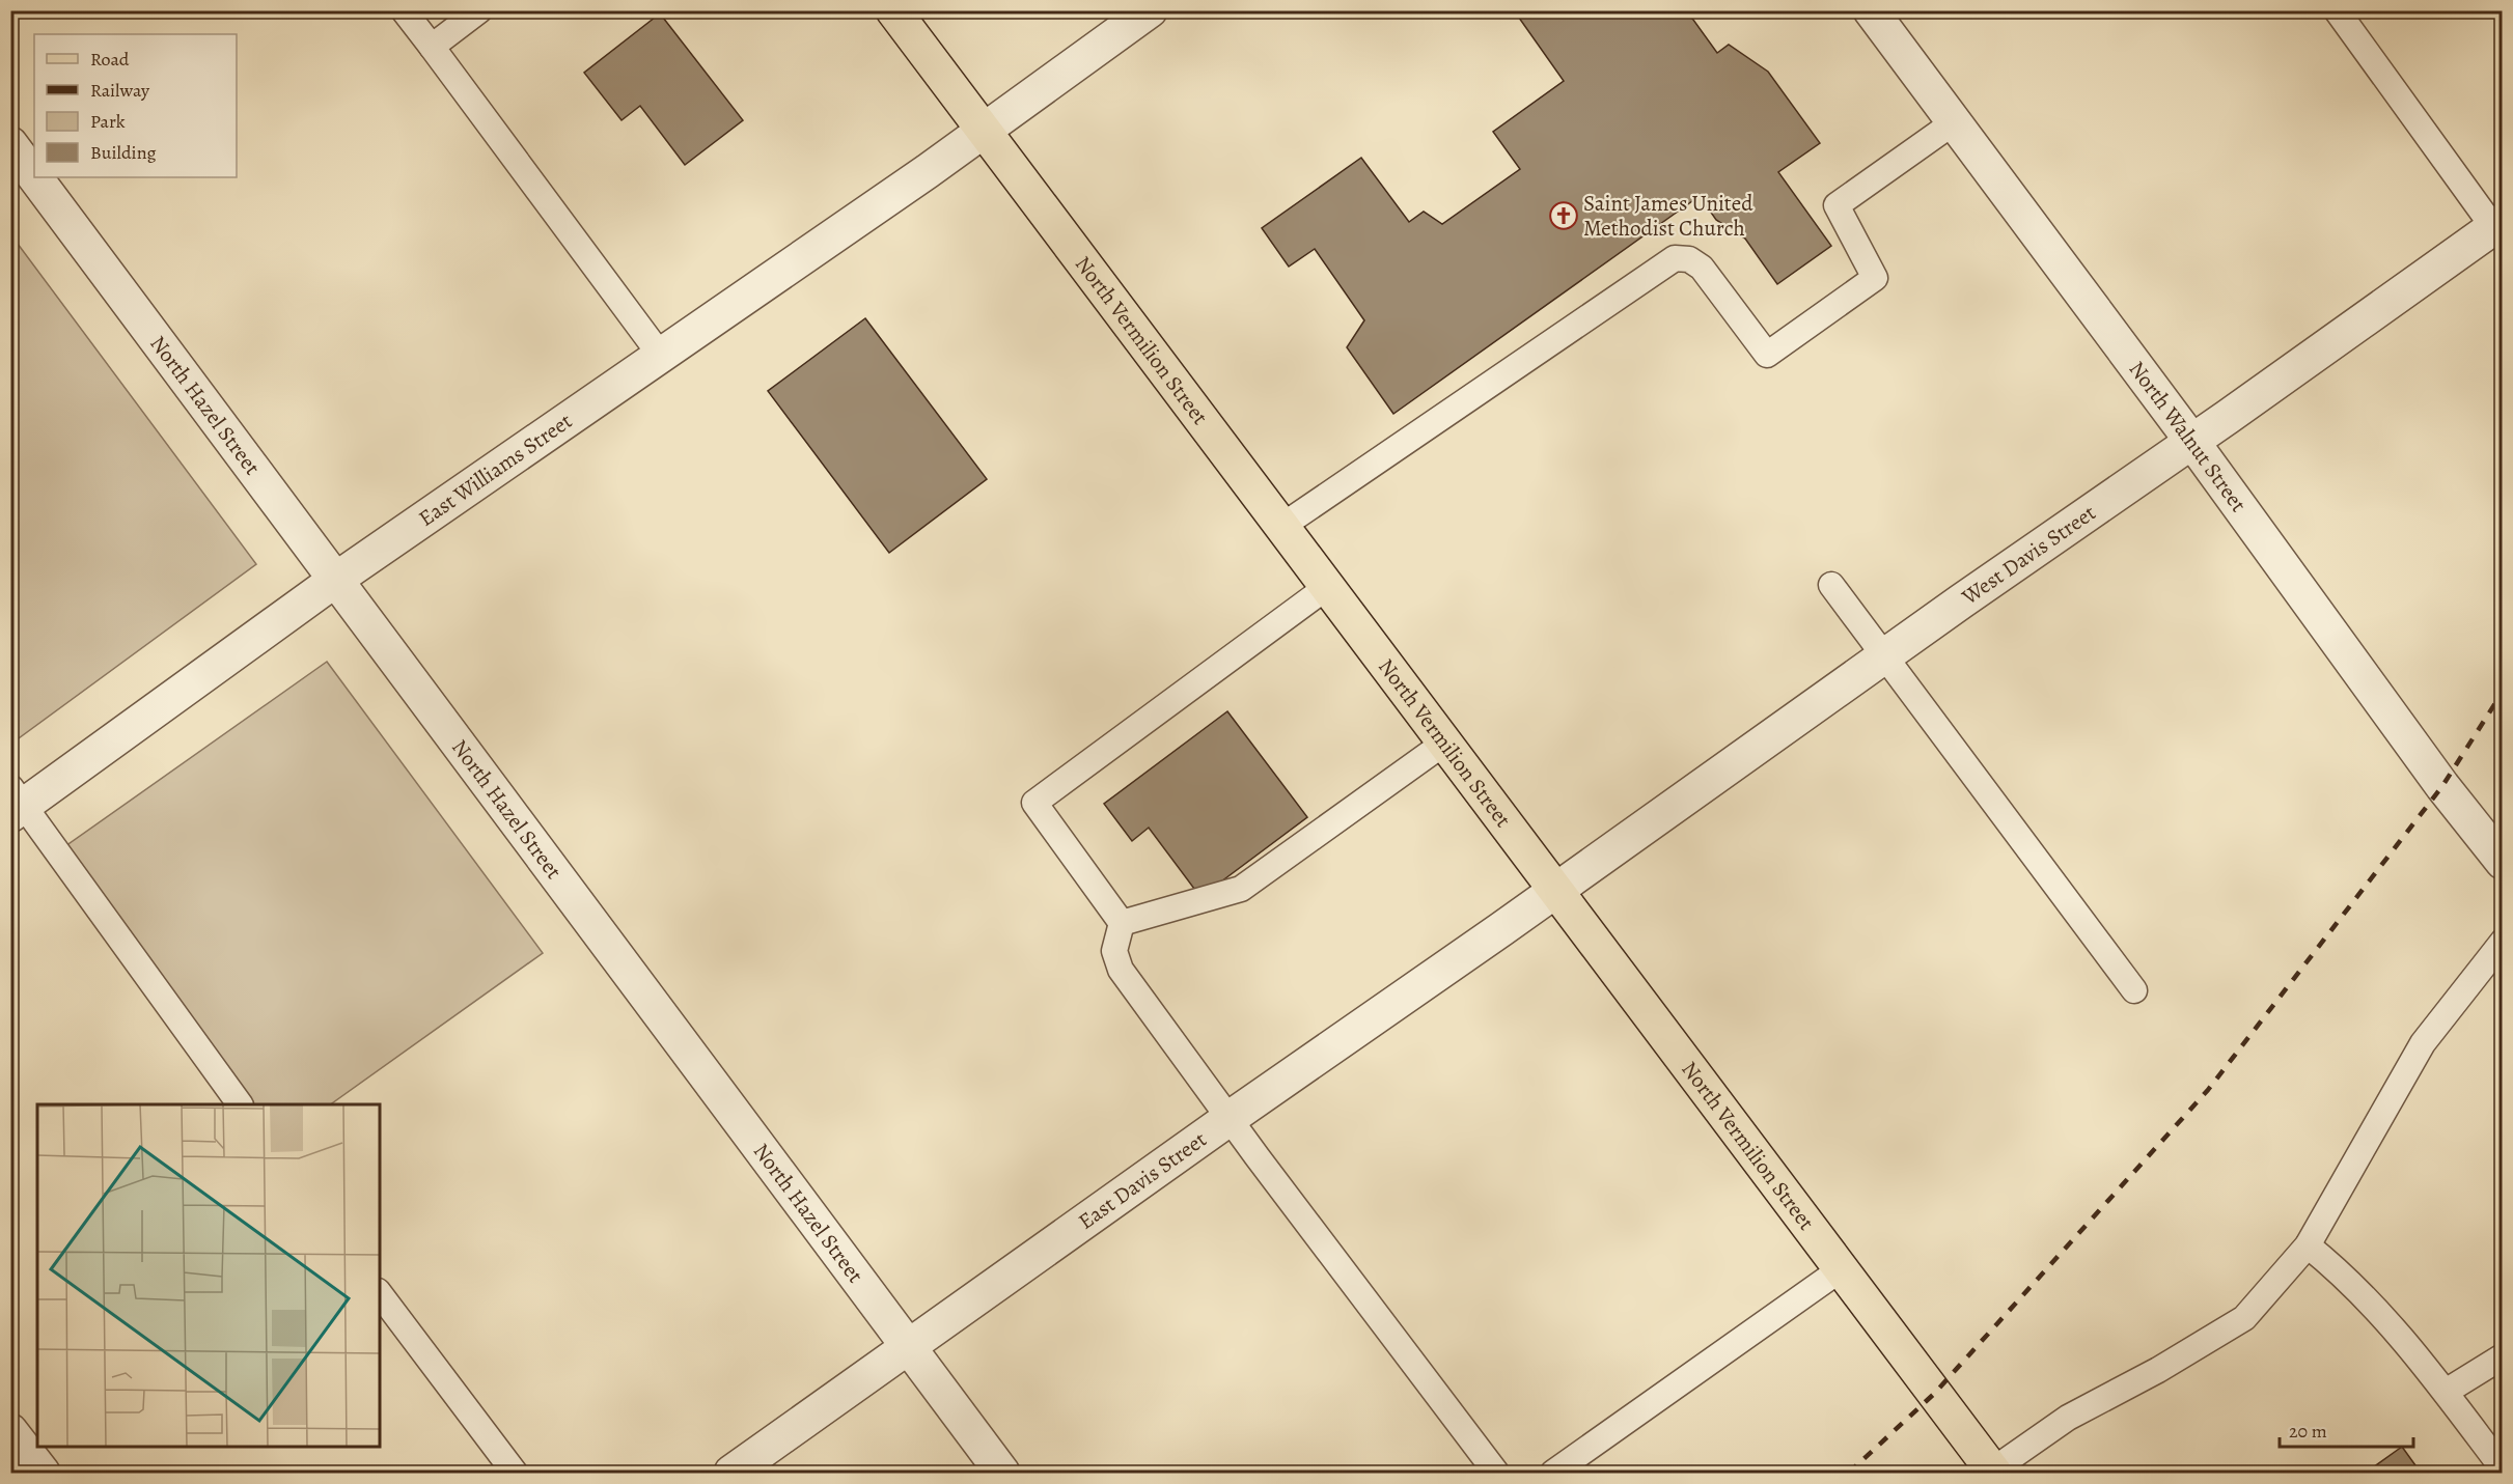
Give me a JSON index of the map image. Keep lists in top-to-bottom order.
{
  "streets": {
    "main road": ["North Vermilion Street"],
    "street": [
      "North Hazel Street",
      "North Walnut Street",
      "East Williams Street",
      "West Davis Street",
      "East Davis Street"
    ]
  },
  "crossings": [
    ["North Vermilion Street", "East Williams Street"],
    ["North Vermilion Street", "West Davis Street"],
    ["North Vermilion Street", "East Davis Street"],
    ["North Hazel Street", "East Williams Street"],
    ["North Hazel Street", "East Davis Street"],
    ["North Walnut Street", "West Davis Street"],
    ["West Davis Street", "East Davis Street"]
  ],
  "places": {
    "church": ["Saint James United Methodist Church"]
  },
  "legend": [
    "Road",
    "Railway",
    "Park",
    "Building"
  ],
  "scale_bar": "20 m"
}
